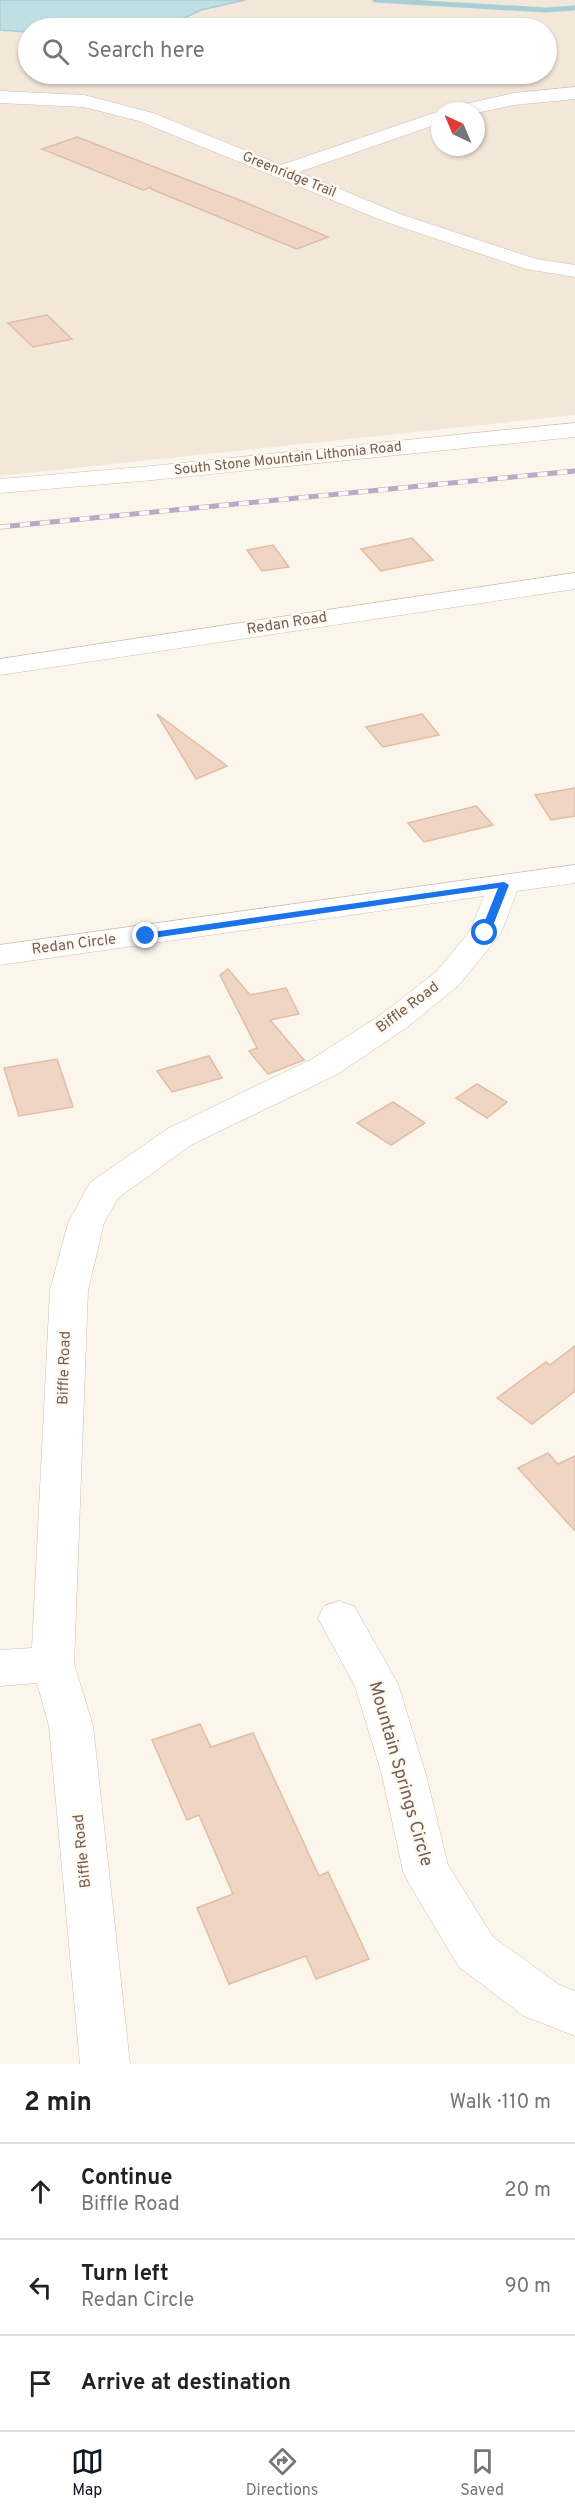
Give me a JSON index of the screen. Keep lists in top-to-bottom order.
{
  "streets": {
    "street": [
      "Greenridge Trail",
      "South Stone Mountain Lithonia Road",
      "Redan Road",
      "Redan Circle",
      "Biffle Road",
      "Mountain Springs Circle"
    ]
  },
  "crossings": [
    ["Redan Circle", "Biffle Road"]
  ],
  "north": "top left",
  "page": {
    "search": "Search here",
    "heading": ["2 min", "Walk · 110 m"],
    "list": [
      ["Continue", "Biffle Road", "20 m"],
      ["Turn left", "Redan Circle", "90 m"],
      "Arrive at destination"
    ],
    "nav": ["Map", "Directions", "Saved"]
  }
}
